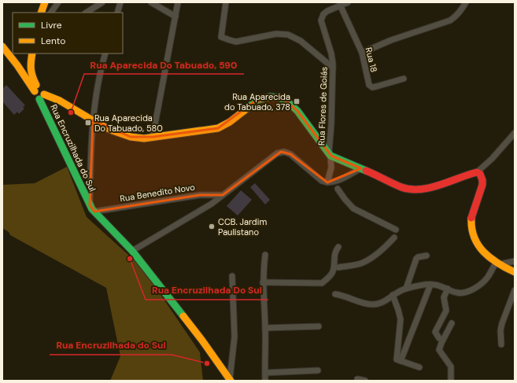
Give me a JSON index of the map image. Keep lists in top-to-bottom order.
{
  "streets": {
    "street": [
      "Rua 18",
      "Rua Flores de Goiás",
      "Rua Encruzilhada do Sul",
      "Rua Benedito Novo"
    ]
  },
  "crossings": [
    ["Rua 18", "Rua Flores de Goiás"],
    ["Rua Encruzilhada do Sul", "Rua Benedito Novo"]
  ],
  "places": {
    "transit": ["Rua Aparecida do Tabuado, 378", "Rua Aparecida Do Tabuado, 580"],
    "other": [
      "Rua Aparecida Do Tabuado, 590",
      "CCB. Jardim Paulistano",
      "Rua Encruzilhada Do Sul",
      "Rua Encruzilhada do Sul"
    ]
  },
  "legend": ["Livre", "Lento"]
}
